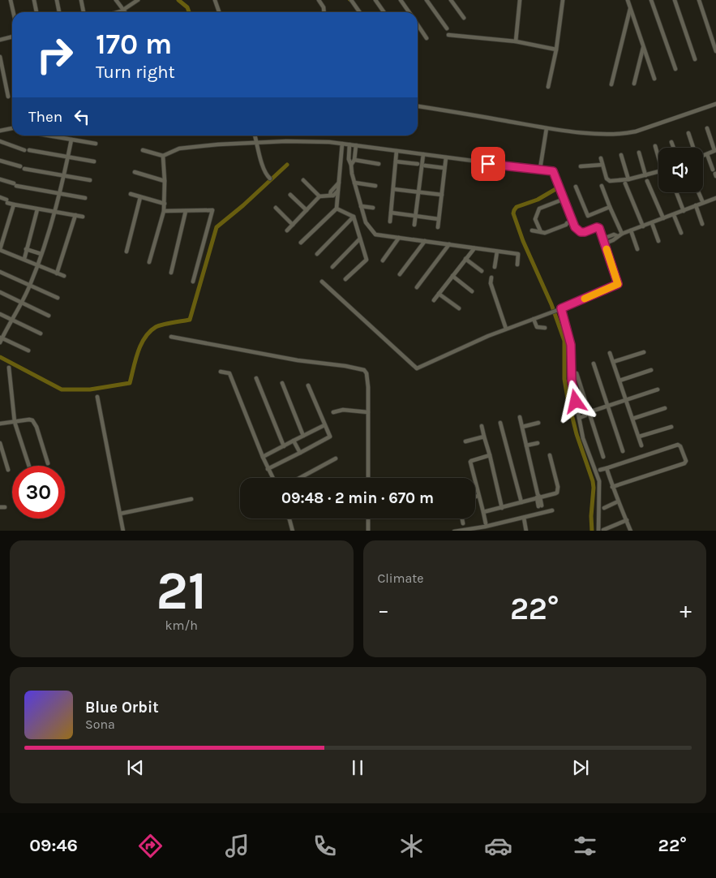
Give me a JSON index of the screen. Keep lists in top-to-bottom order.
{
  "page": {
    "turn": ["170 m", "Turn right"],
    "then": "Then",
    "limit": "30",
    "trip": "09:48 · 2 min · 670 m",
    "tile": [
      ["21", "km/h"],
      "Climate"
    ],
    "heat": ["−", "22°", "+"],
    "song": ["Blue Orbit", "Sona"],
    "tabs": ["09:46", "22°"]
  }
}
